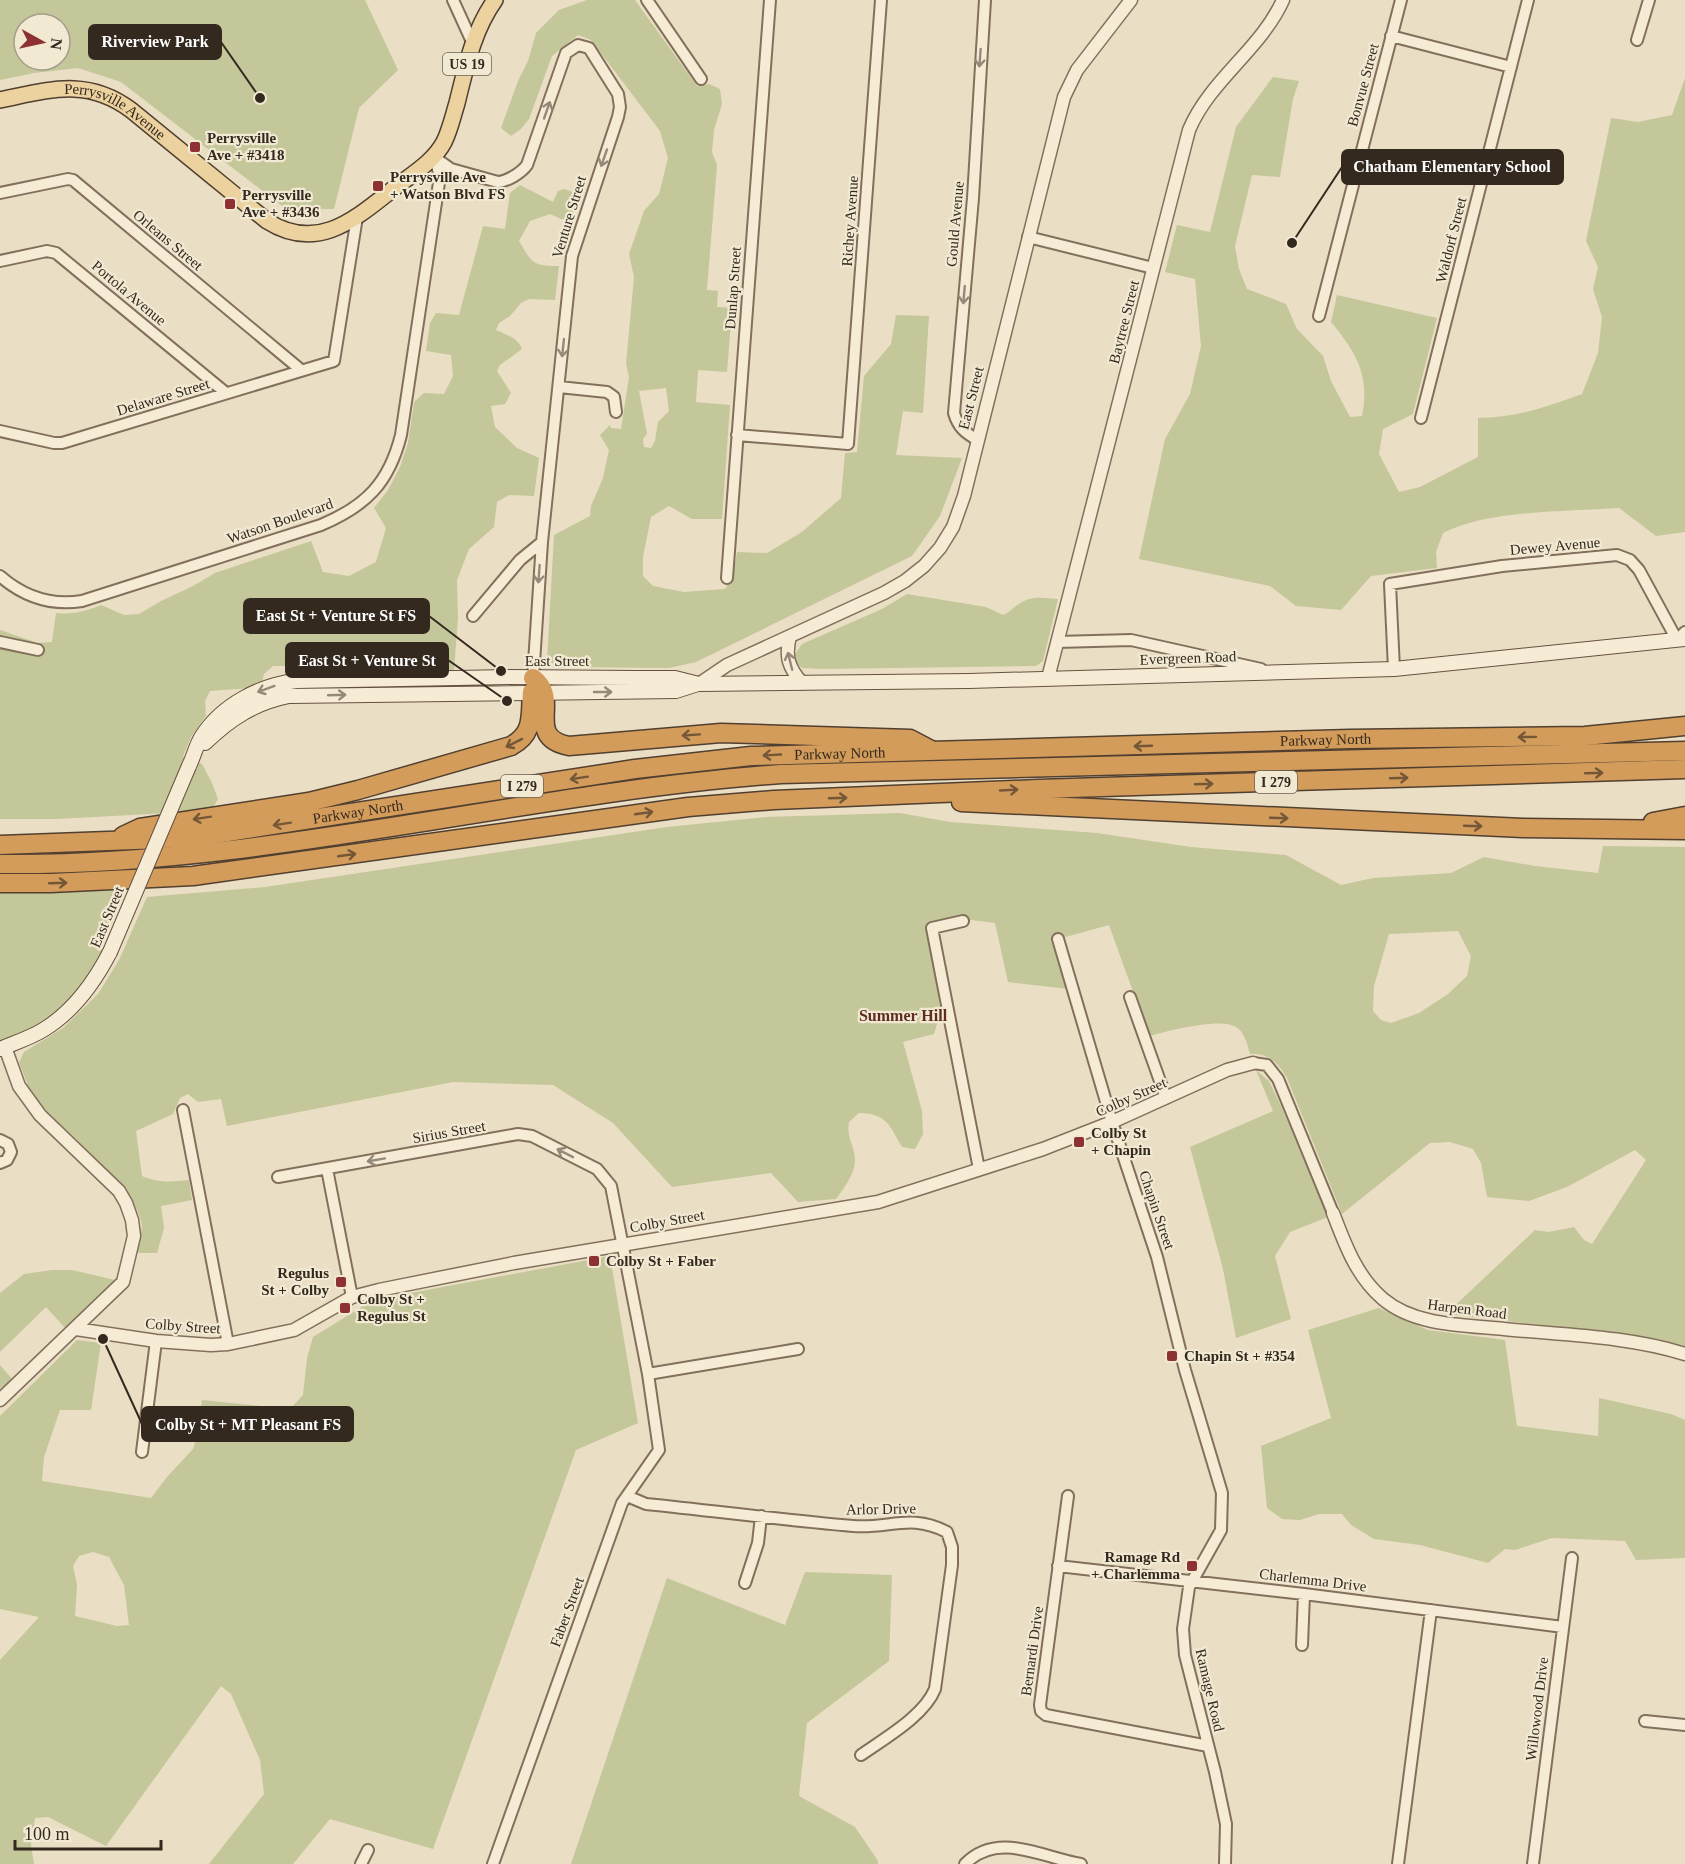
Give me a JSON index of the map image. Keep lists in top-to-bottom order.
{
  "streets": {
    "highway": ["Parkway North", "I 279"],
    "main road": [
      "US 19",
      "Perrysville Avenue",
      "East Street",
      "Evergreen Road"
    ],
    "street": [
      "Bonvue Street",
      "Venture Street",
      "Richey Avenue",
      "Gould Avenue",
      "Orleans Street",
      "Waldorf Street",
      "Dunlap Street",
      "Portola Avenue",
      "Baytree Street",
      "Delaware Street",
      "Watson Boulevard",
      "Dewey Avenue",
      "Colby Street",
      "Sirius Street",
      "Chapin Street",
      "Harpen Road",
      "Arlor Drive",
      "Charlemma Drive",
      "Faber Street",
      "Bernardi Drive",
      "Ramage Road",
      "Willowood Drive"
    ]
  },
  "crossings": [
    ["Perrysville Avenue", "Venture Street"],
    ["Perrysville Avenue", "Delaware Street"],
    ["Perrysville Avenue", "Watson Boulevard"],
    ["Venture Street", "East Street"],
    ["Venture Street", "Watson Boulevard"],
    ["Richey Avenue", "Dunlap Street"],
    ["Gould Avenue", "East Street"],
    ["Orleans Street", "Delaware Street"],
    ["Portola Avenue", "Delaware Street"],
    ["Baytree Street", "Evergreen Road"],
    ["East Street", "Evergreen Road"],
    ["Dewey Avenue", "Evergreen Road"],
    ["Colby Street", "Sirius Street"],
    ["Colby Street", "Chapin Street"],
    ["Colby Street", "Harpen Road"],
    ["Colby Street", "Faber Street"],
    ["Sirius Street", "Faber Street"],
    ["Chapin Street", "Ramage Road"],
    ["Arlor Drive", "Faber Street"],
    ["Charlemma Drive", "Bernardi Drive"],
    ["Charlemma Drive", "Ramage Road"],
    ["Charlemma Drive", "Willowood Drive"],
    ["Bernardi Drive", "Ramage Road"]
  ],
  "one_way": ["Gould Avenue", "Sirius Street"],
  "districts": ["Summer Hill"],
  "places": {
    "other": [
      "Riverview Park",
      "Chatham Elementary School",
      "East St + Venture St FS",
      "East St + Venture St",
      "Colby St + MT Pleasant FS"
    ],
    "transit": [
      "Perrysville Ave + #3418",
      "Perrysville Ave + Watson Blvd FS",
      "Perrysville Ave + #3436",
      "Colby St + Chapin",
      "Colby St + Faber",
      "Regulus St + Colby",
      "Colby St + Regulus St",
      "Chapin St + #354",
      "Ramage Rd + Charlemma"
    ]
  },
  "scale_bar": "100 m",
  "north": "right"
}
